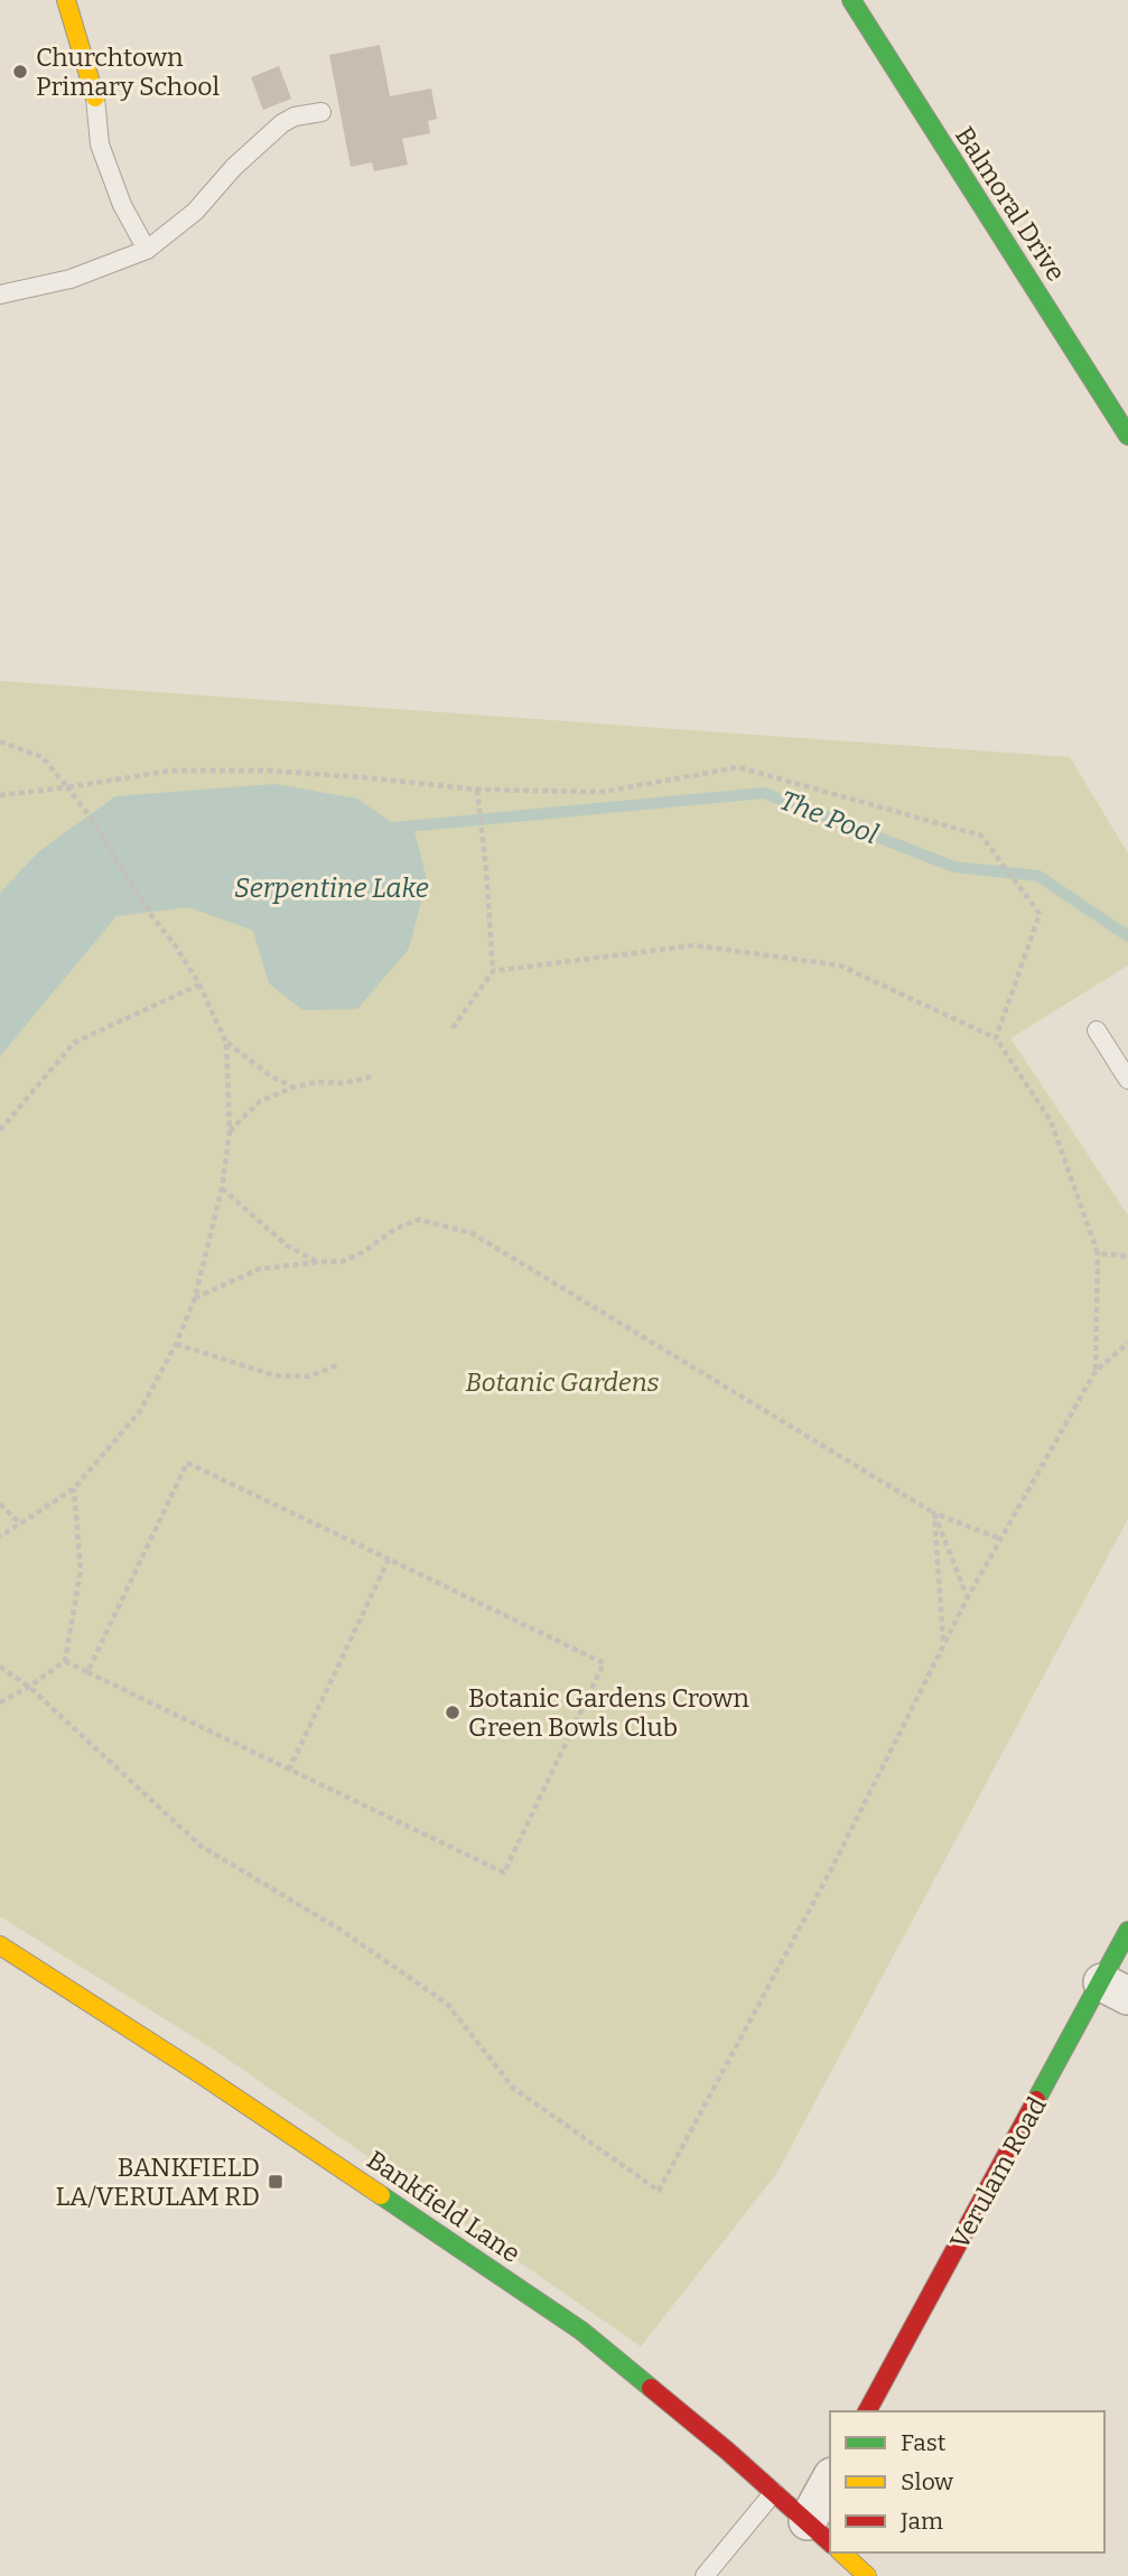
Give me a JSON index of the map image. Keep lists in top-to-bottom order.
{
  "streets": {
    "street": ["Balmoral Drive", "Verulam Road", "Bankfield Lane"]
  },
  "water": ["The Pool", "Serpentine Lake"],
  "parks": ["Botanic Gardens"],
  "places": {
    "other": ["Churchtown Primary School", "Botanic Gardens Crown Green Bowls Club"],
    "transit": ["BANKFIELD LA/VERULAM RD"]
  },
  "legend": ["Fast", "Slow", "Jam"]
}
